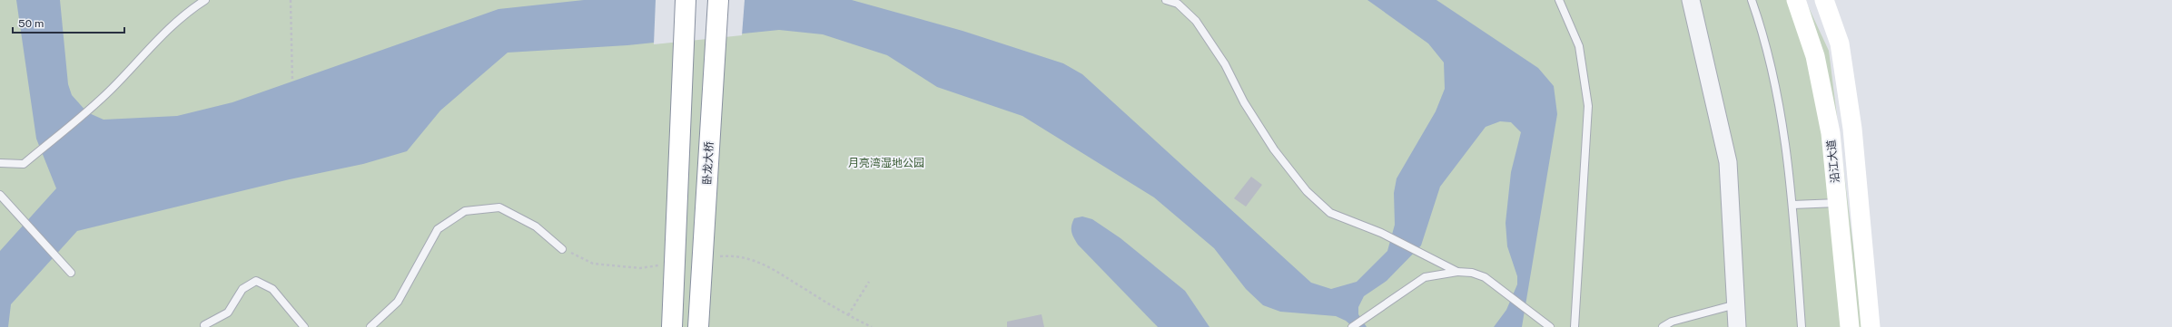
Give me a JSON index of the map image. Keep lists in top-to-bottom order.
{
  "streets": {
    "highway": ["卧龙大桥"],
    "main road": ["沿江大道"]
  },
  "parks": ["月亮湾湿地公园"],
  "scale_bar": "50 m"
}
